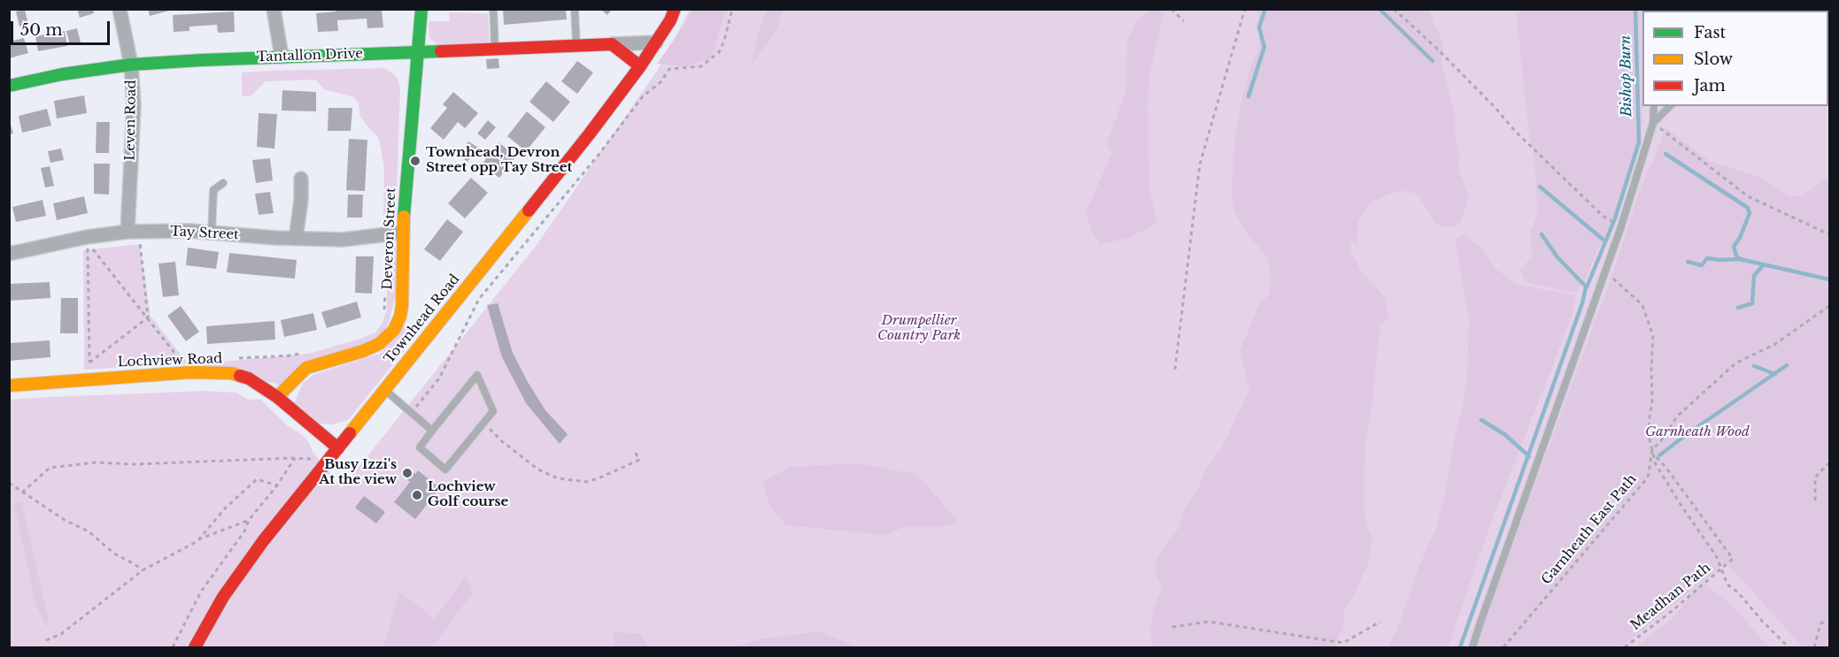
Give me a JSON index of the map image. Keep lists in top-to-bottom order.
{
  "streets": {
    "street": [
      "Tantallon Drive",
      "Leven Road",
      "Tay Street",
      "Deveron Street",
      "Townhead Road",
      "Lochview Road"
    ],
    "path": ["Garnheath East Path", "Meadhan Path"]
  },
  "crossings": [
    ["Tantallon Drive", "Leven Road"],
    ["Tantallon Drive", "Deveron Street"],
    ["Tantallon Drive", "Townhead Road"],
    ["Leven Road", "Tay Street"],
    ["Tay Street", "Deveron Street"],
    ["Deveron Street", "Lochview Road"],
    ["Townhead Road", "Lochview Road"]
  ],
  "water": ["Bishop Burn"],
  "parks": ["Drumpellier Country Park", "Garnheath Wood"],
  "places": ["Townhead, Devron Street opp Tay Street", "Busy Izzi's At the view", "Lochview Golf course"],
  "legend": ["Fast", "Slow", "Jam"],
  "scale_bar": "50 m"
}
